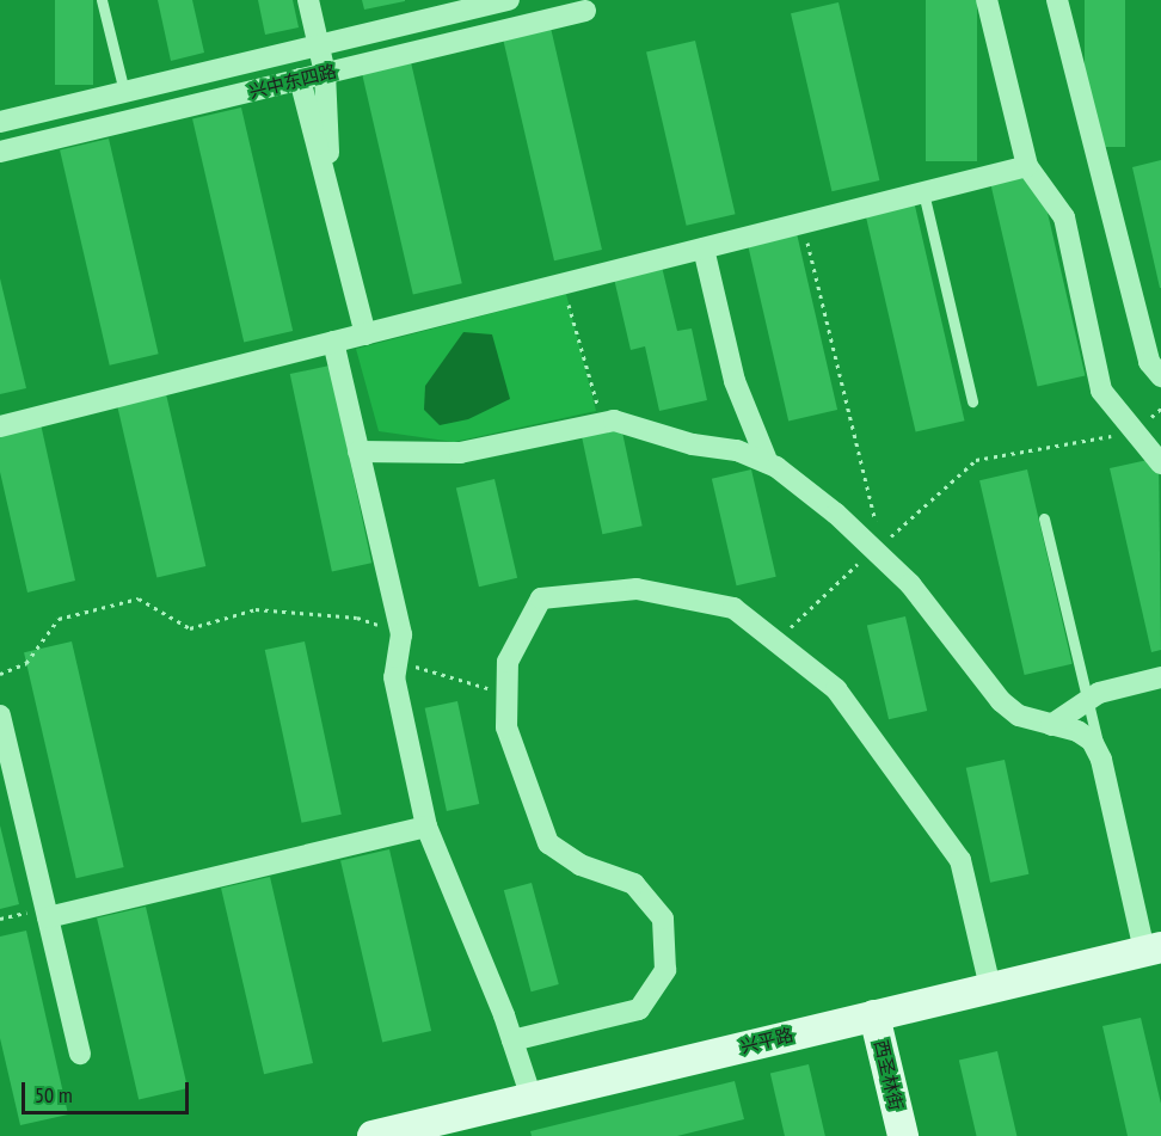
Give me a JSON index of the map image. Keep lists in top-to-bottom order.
{
  "streets": {
    "street": ["兴中东四路", "兴平路", "西圣林街"]
  },
  "crossings": [
    ["兴平路", "西圣林街"]
  ],
  "scale_bar": "50 m"
}
